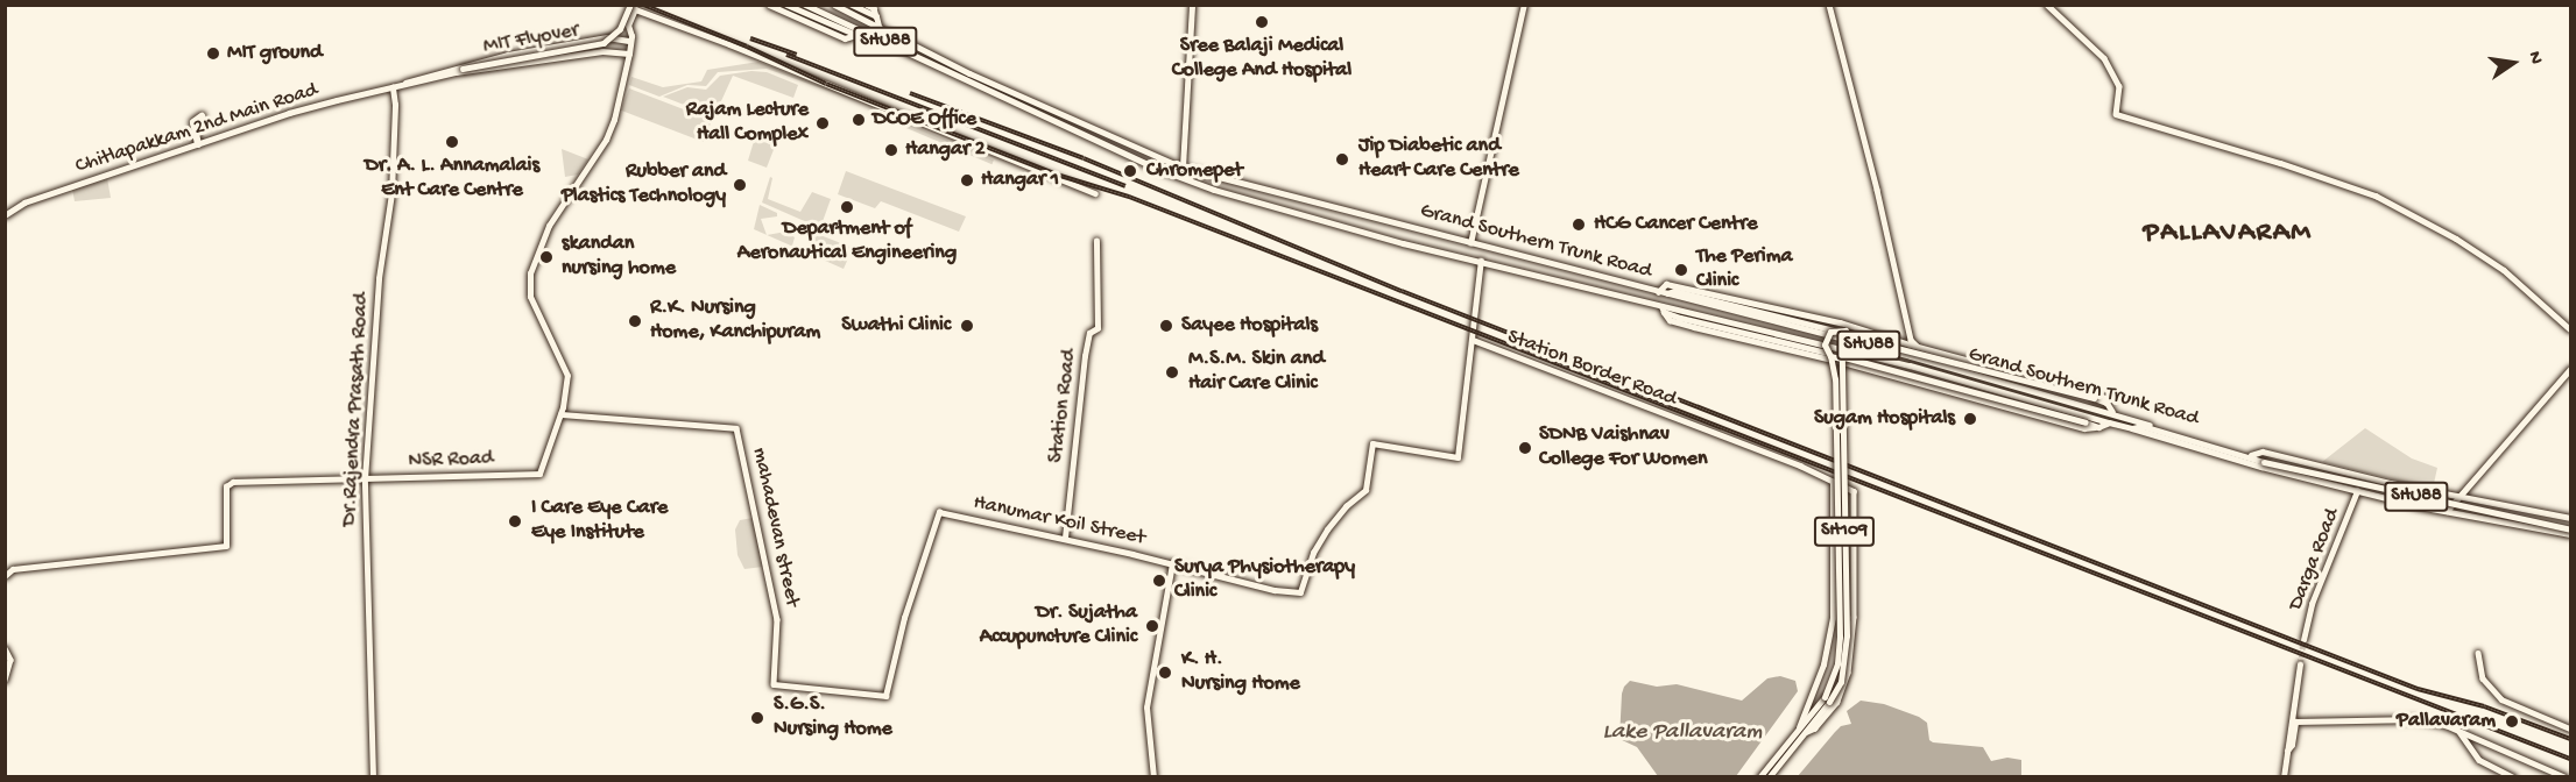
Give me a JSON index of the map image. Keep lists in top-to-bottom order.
{
  "streets": {
    "main road": ["SHU88", "Grand Southern Trunk Road", "SH109"],
    "street": [
      "MIT Flyover",
      "Chitlapakkam 2nd Main Road",
      "Station Border Road",
      "Station Road",
      "Dr.Rajendra Prasath Road",
      "NSR Road",
      "Hanumar Koil Street",
      "mahadevan street",
      "Darga Road"
    ]
  },
  "crossings": [
    ["MIT Flyover", "Chitlapakkam 2nd Main Road"],
    ["SHU88", "Grand Southern Trunk Road"],
    ["Chitlapakkam 2nd Main Road", "Dr.Rajendra Prasath Road"],
    ["Station Border Road", "Hanumar Koil Street"],
    ["Station Border Road", "SH109"],
    ["Station Road", "Hanumar Koil Street"],
    ["Dr.Rajendra Prasath Road", "NSR Road"],
    ["NSR Road", "mahadevan street"],
    ["Hanumar Koil Street", "mahadevan street"]
  ],
  "districts": ["PALLAVARAM"],
  "water": ["Lake Pallavaram"],
  "places": [
    "Sree Balaji Medical College And Hospital",
    "MIT ground",
    "DCOE Office",
    "Rajam Lecture Hall Complex",
    "Dr. A. L. Annamalais Ent Care Centre",
    "Hangar 2",
    "Jip Diabetic and Heart Care Centre",
    "Chromepet",
    "Hangar 1",
    "Rubber and Plastics Technology",
    "Department of Aeronautical Engineering",
    "HCG Cancer Centre",
    "skandan nursing home",
    "The Perima Clinic",
    "R.K. Nursing Home, Kanchipuram",
    "Swathi Clinic",
    "Sayee Hospitals",
    "M.S.M. Skin and Hair Care Clinic",
    "Sugam Hospitals",
    "SDNB Vaishnav College For Women",
    "I Care Eye Care Eye Institute",
    "Surya Physiotherapy Clinic",
    "Dr. Sujatha Accupuncture Clinic",
    "K. H. Nursing Home",
    "S.G.S. Nursing Home",
    "Pallavaram"
  ],
  "north": "right"
}
